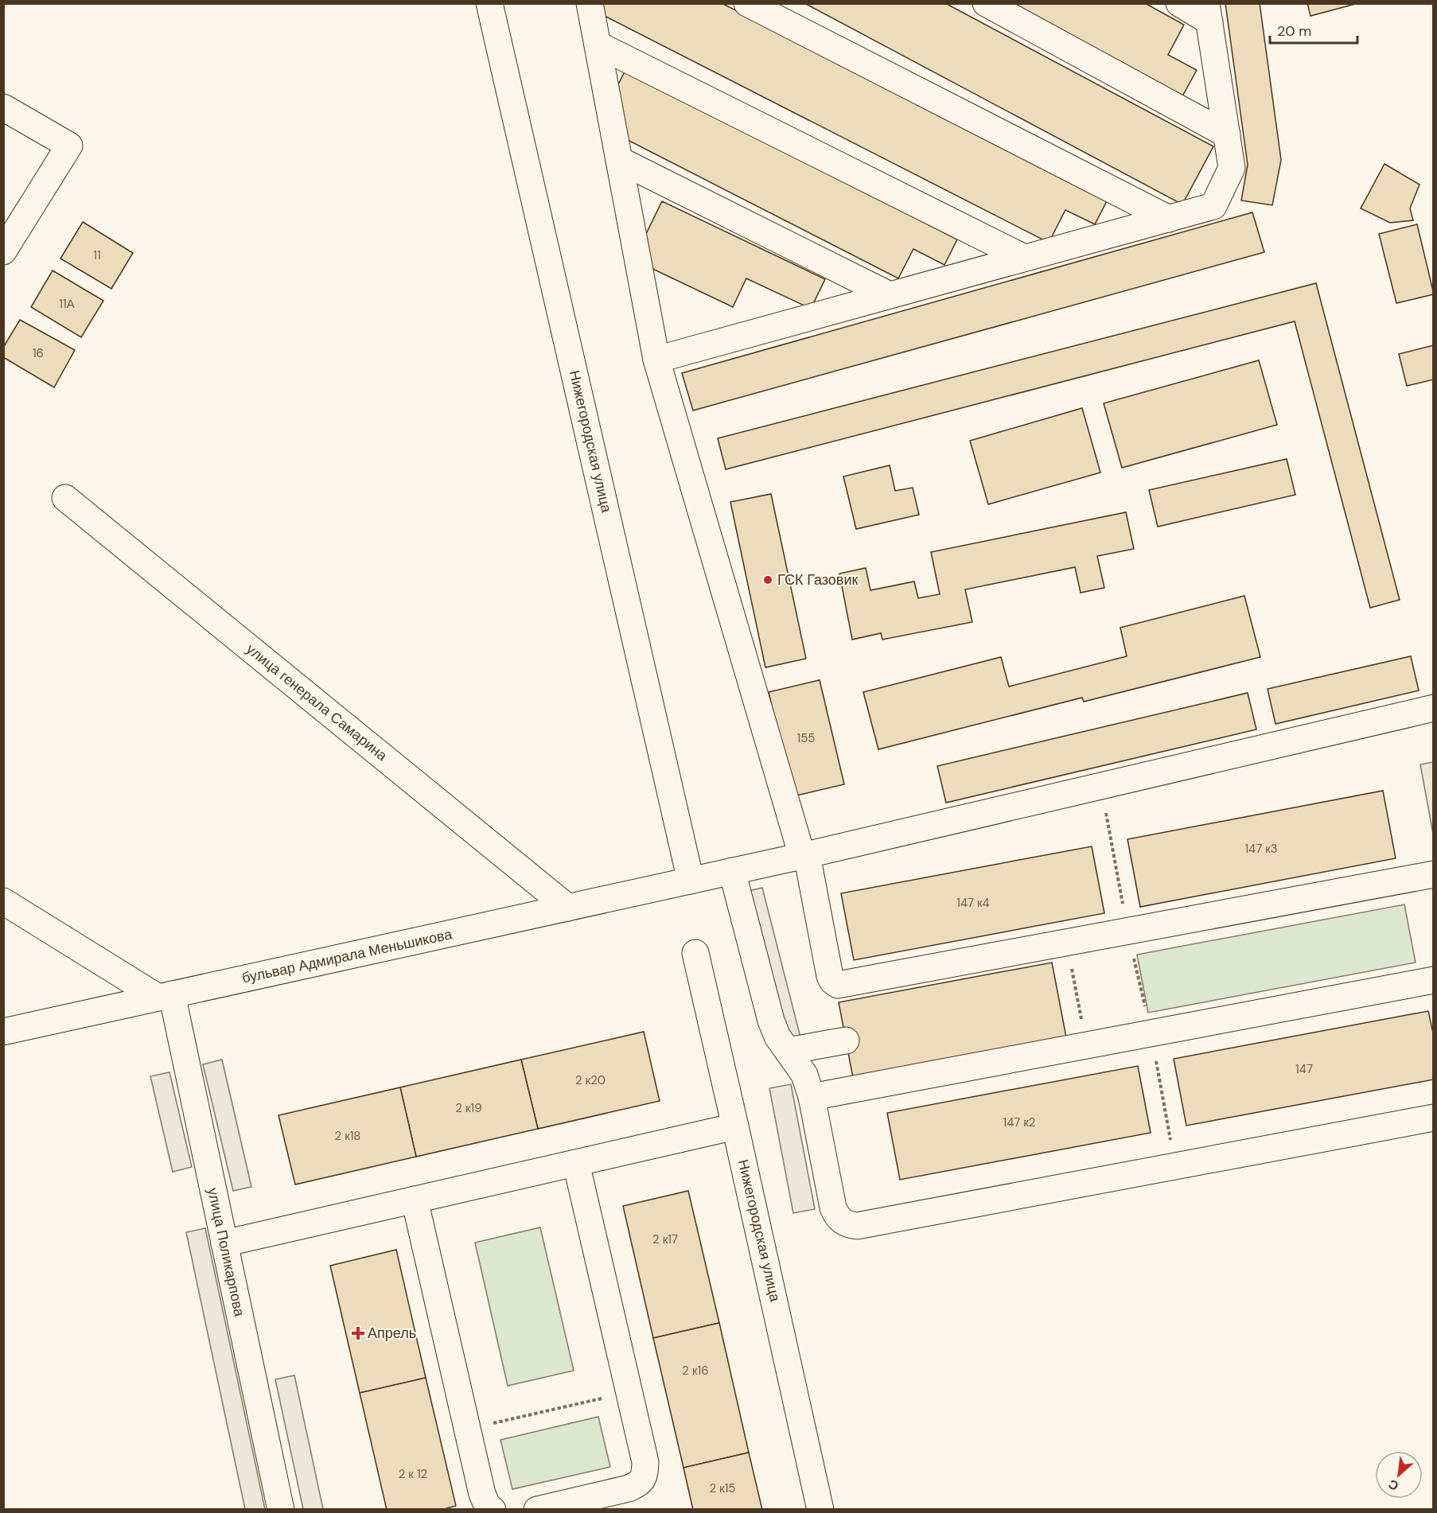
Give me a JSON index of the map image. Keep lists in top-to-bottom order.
{
  "streets": {
    "street": [
      "Нижегородская улица",
      "улица генерала Самарина",
      "бульвар Адмирала Меньшикова",
      "улица Поликарпова"
    ]
  },
  "crossings": [
    ["Нижегородская улица", "бульвар Адмирала Меньшикова"],
    ["улица генерала Самарина", "бульвар Адмирала Меньшикова"],
    ["бульвар Адмирала Меньшикова", "улица Поликарпова"]
  ],
  "places": {
    "other": ["ГСК Газовик"],
    "health": ["Апрель"]
  },
  "house_numbers": [
    "11",
    "11А",
    "16",
    "155",
    "147 к3",
    "147 к4",
    "147",
    "2 к20",
    "2 к19",
    "147 к2",
    "2 к18",
    "2 к17",
    "2 к16",
    "2 к 12",
    "2 к15"
  ],
  "scale_bar": "20 m",
  "north": "bottom left"
}
